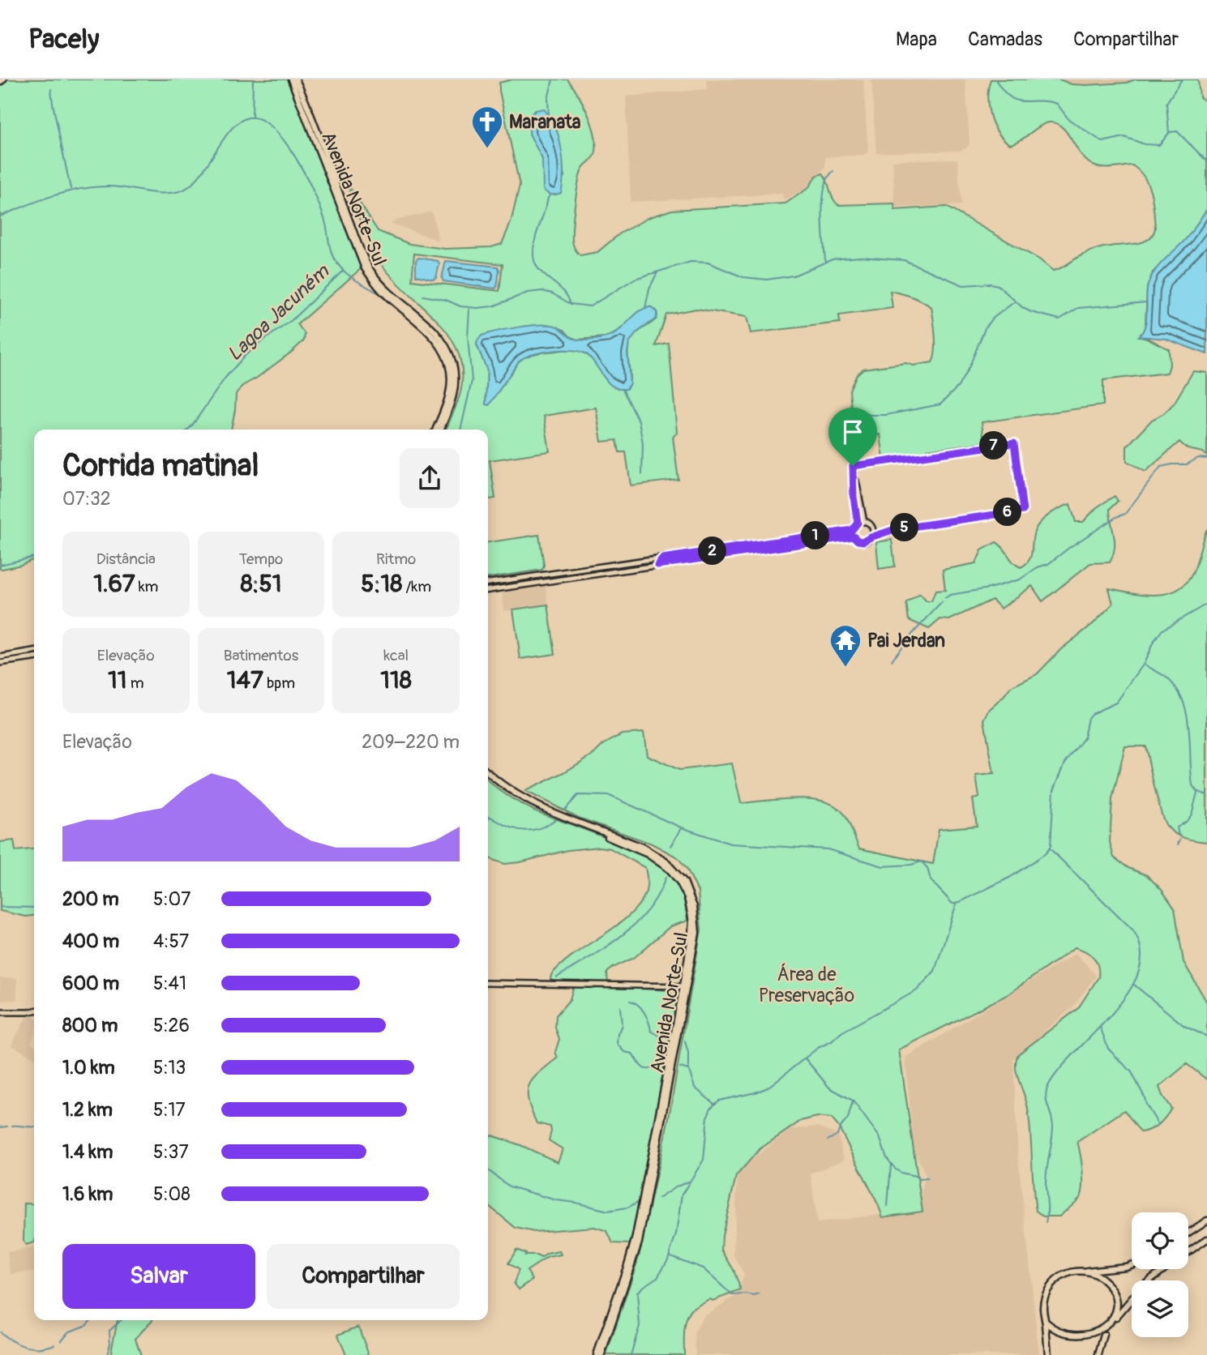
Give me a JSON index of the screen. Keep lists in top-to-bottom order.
{
  "streets": {
    "main road": ["Avenida Norte-Sul"]
  },
  "water": ["Lagoa Jacuném"],
  "parks": ["Área de Preservação"],
  "places": {
    "church": ["Maranata"],
    "temple": ["Pai Jerdan"]
  },
  "page": {
    "header": "Pacely",
    "nav": ["Mapa", "Camadas", "Compartilhar"],
    "heading": ["Corrida matinal", "07:32"],
    "pins": [
      "7",
      "6",
      "5",
      "1",
      "2"
    ],
    "stats": [
      ["Distância", "1.67 km"],
      ["Tempo", "8:51"],
      ["Ritmo", "5:18 /km"],
      ["Elevação", "11 m"],
      ["Batimentos", "147 bpm"],
      ["kcal", "118"]
    ],
    "chart": ["Elevação", "209–220 m"],
    "list": [
      {
        "name": "200 m",
        "note": "5:07"
      },
      {
        "name": "400 m",
        "note": "4:57"
      },
      {
        "name": "600 m",
        "note": "5:41"
      },
      {
        "name": "800 m",
        "note": "5:26"
      },
      {
        "name": "1.0 km",
        "note": "5:13"
      },
      {
        "name": "1.2 km",
        "note": "5:17"
      },
      {
        "name": "1.4 km",
        "note": "5:37"
      },
      {
        "name": "1.6 km",
        "note": "5:08"
      }
    ],
    "buttons": ["Salvar", "Compartilhar"]
  }
}
